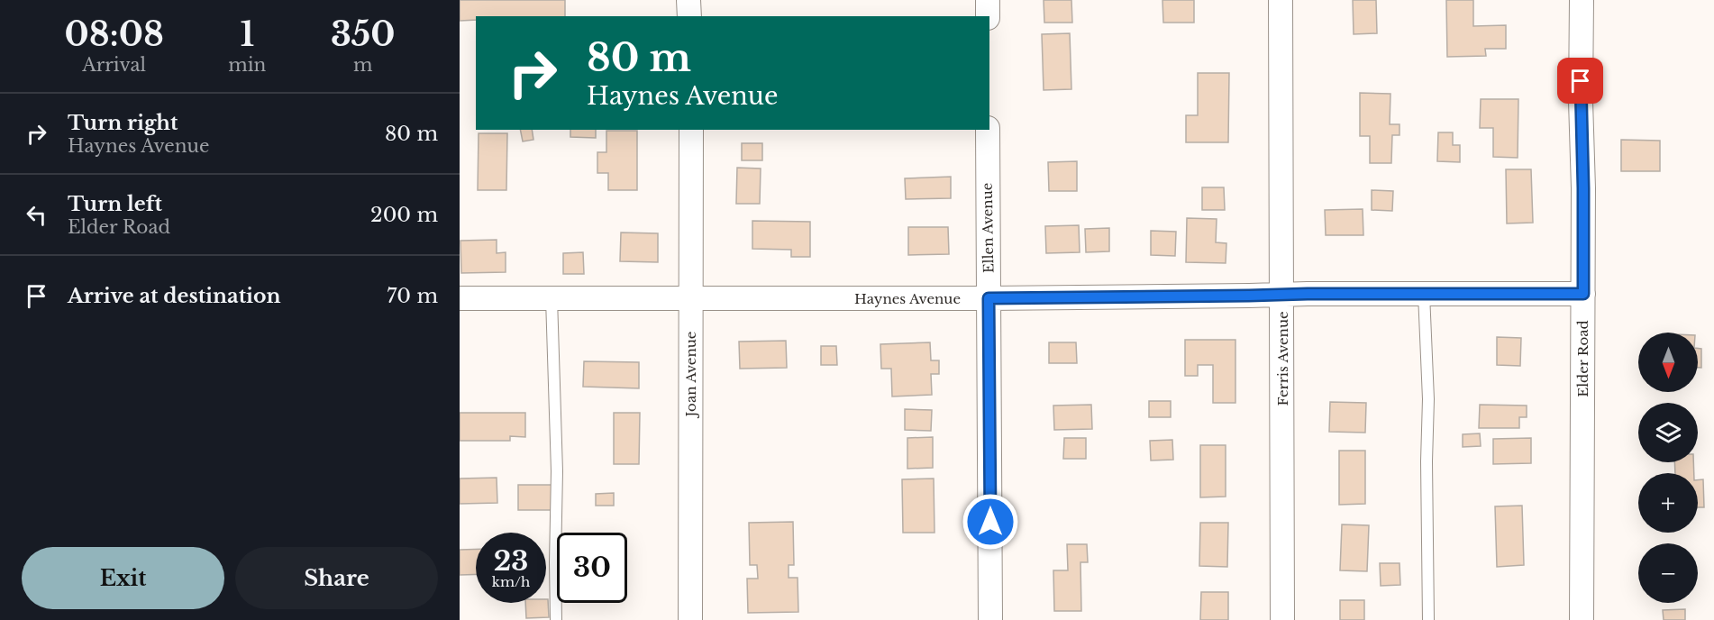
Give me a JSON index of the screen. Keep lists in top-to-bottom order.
{
  "streets": {
    "street": [
      "Ellen Avenue",
      "Haynes Avenue",
      "Ferris Avenue",
      "Elder Road",
      "Joan Avenue"
    ]
  },
  "crossings": [
    ["Ellen Avenue", "Haynes Avenue"],
    ["Haynes Avenue", "Ferris Avenue"],
    ["Haynes Avenue", "Elder Road"],
    ["Haynes Avenue", "Joan Avenue"]
  ],
  "north": "bottom",
  "page": {
    "eta": [
      "08:08",
      "Arrival",
      "1",
      "min",
      "350",
      "m"
    ],
    "turn": ["80 m", "Haynes Avenue"],
    "list": [
      {
        "name": "Turn right",
        "note": "Haynes Avenue",
        "value": "80 m"
      },
      {
        "name": "Turn left",
        "note": "Elder Road",
        "value": "200 m"
      },
      {
        "name": "Arrive at destination",
        "value": "70 m"
      }
    ],
    "map_buttons": ["+", "−"],
    "speed": "23 km/h",
    "limit": "30",
    "buttons": ["Exit", "Share"]
  }
}
